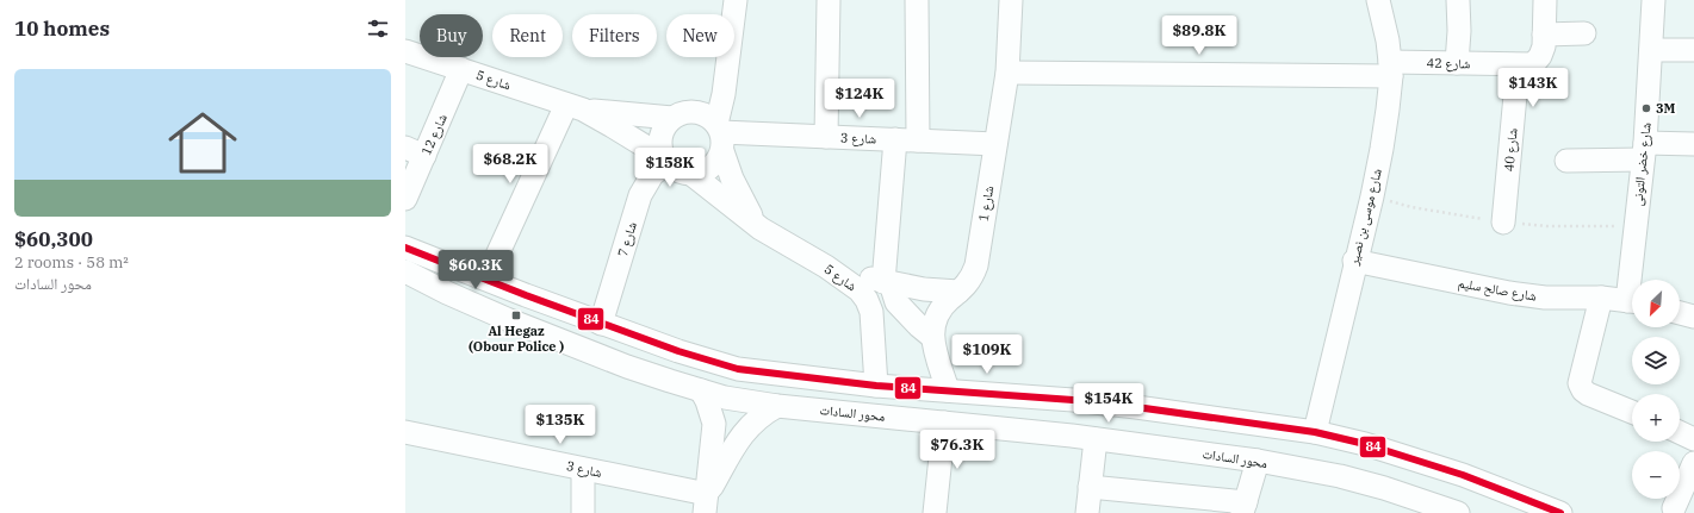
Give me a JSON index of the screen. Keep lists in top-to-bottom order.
{
  "streets": {
    "street": [
      "شارع 42",
      "شارع 5",
      "شارع 12",
      "شارع 3",
      "شارع 40",
      "شارع خضر التونى",
      "شارع 1",
      "شارع موسى بن نصير",
      "شارع 7",
      "شارع صالح سليم",
      "محور السادات"
    ]
  },
  "crossings": [
    ["شارع 42", "شارع 40"],
    ["شارع 42", "شارع 1"],
    ["شارع 42", "شارع موسى بن نصير"],
    ["شارع 5", "شارع 12"],
    ["شارع 5", "شارع 3"],
    ["شارع 5", "شارع 7"],
    ["شارع 3", "شارع 1"],
    ["شارع 3", "شارع 7"],
    ["شارع موسى بن نصير", "شارع صالح سليم"]
  ],
  "places": {
    "other": ["3M"],
    "transit": ["Al Hegaz (Obour Police )"]
  },
  "lines": ["transit line 84"],
  "north": "bottom left",
  "page": {
    "heading": "10 homes",
    "chip": [
      "Buy",
      "Rent",
      "Filters",
      "New"
    ],
    "price": [
      "$89.8K",
      "$143K",
      "$124K",
      "$68.2K",
      "$158K",
      "$60.3K",
      "$109K",
      "$154K",
      "$135K",
      "$76.3K"
    ],
    "list": [
      {
        "name": "$60,300",
        "note": "2 rooms · 58 m² · محور السادات"
      }
    ],
    "map_buttons": ["+", "−"]
  }
}
